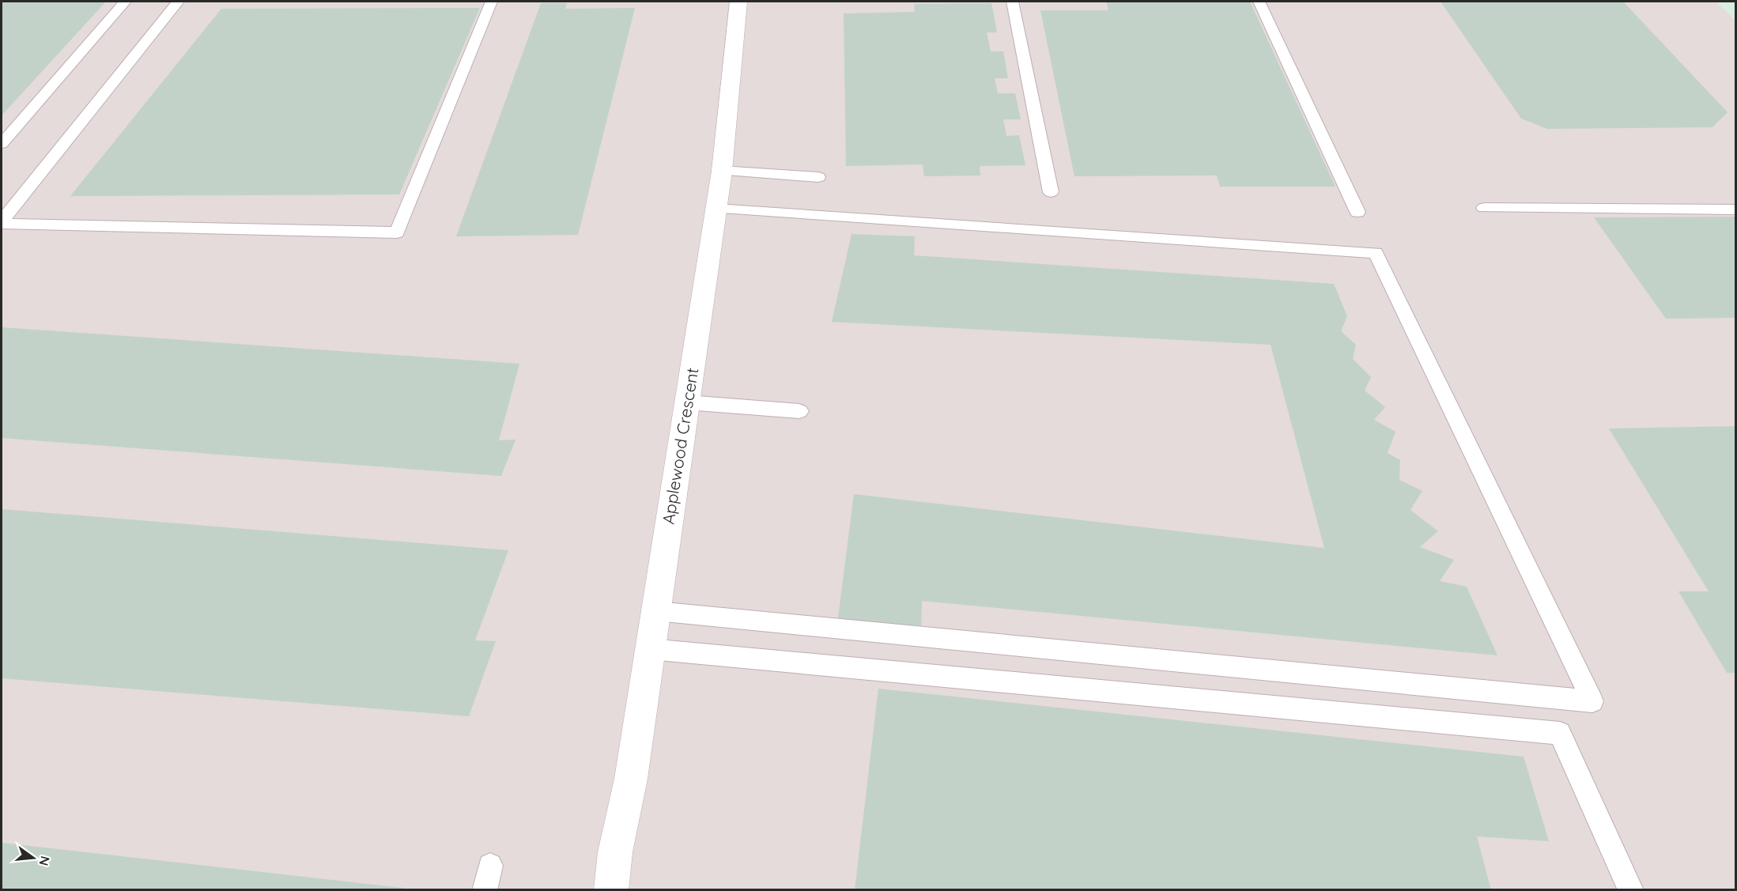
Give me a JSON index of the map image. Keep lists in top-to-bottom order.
{
  "streets": {
    "street": ["Applewood Crescent"]
  },
  "north": "right"
}
